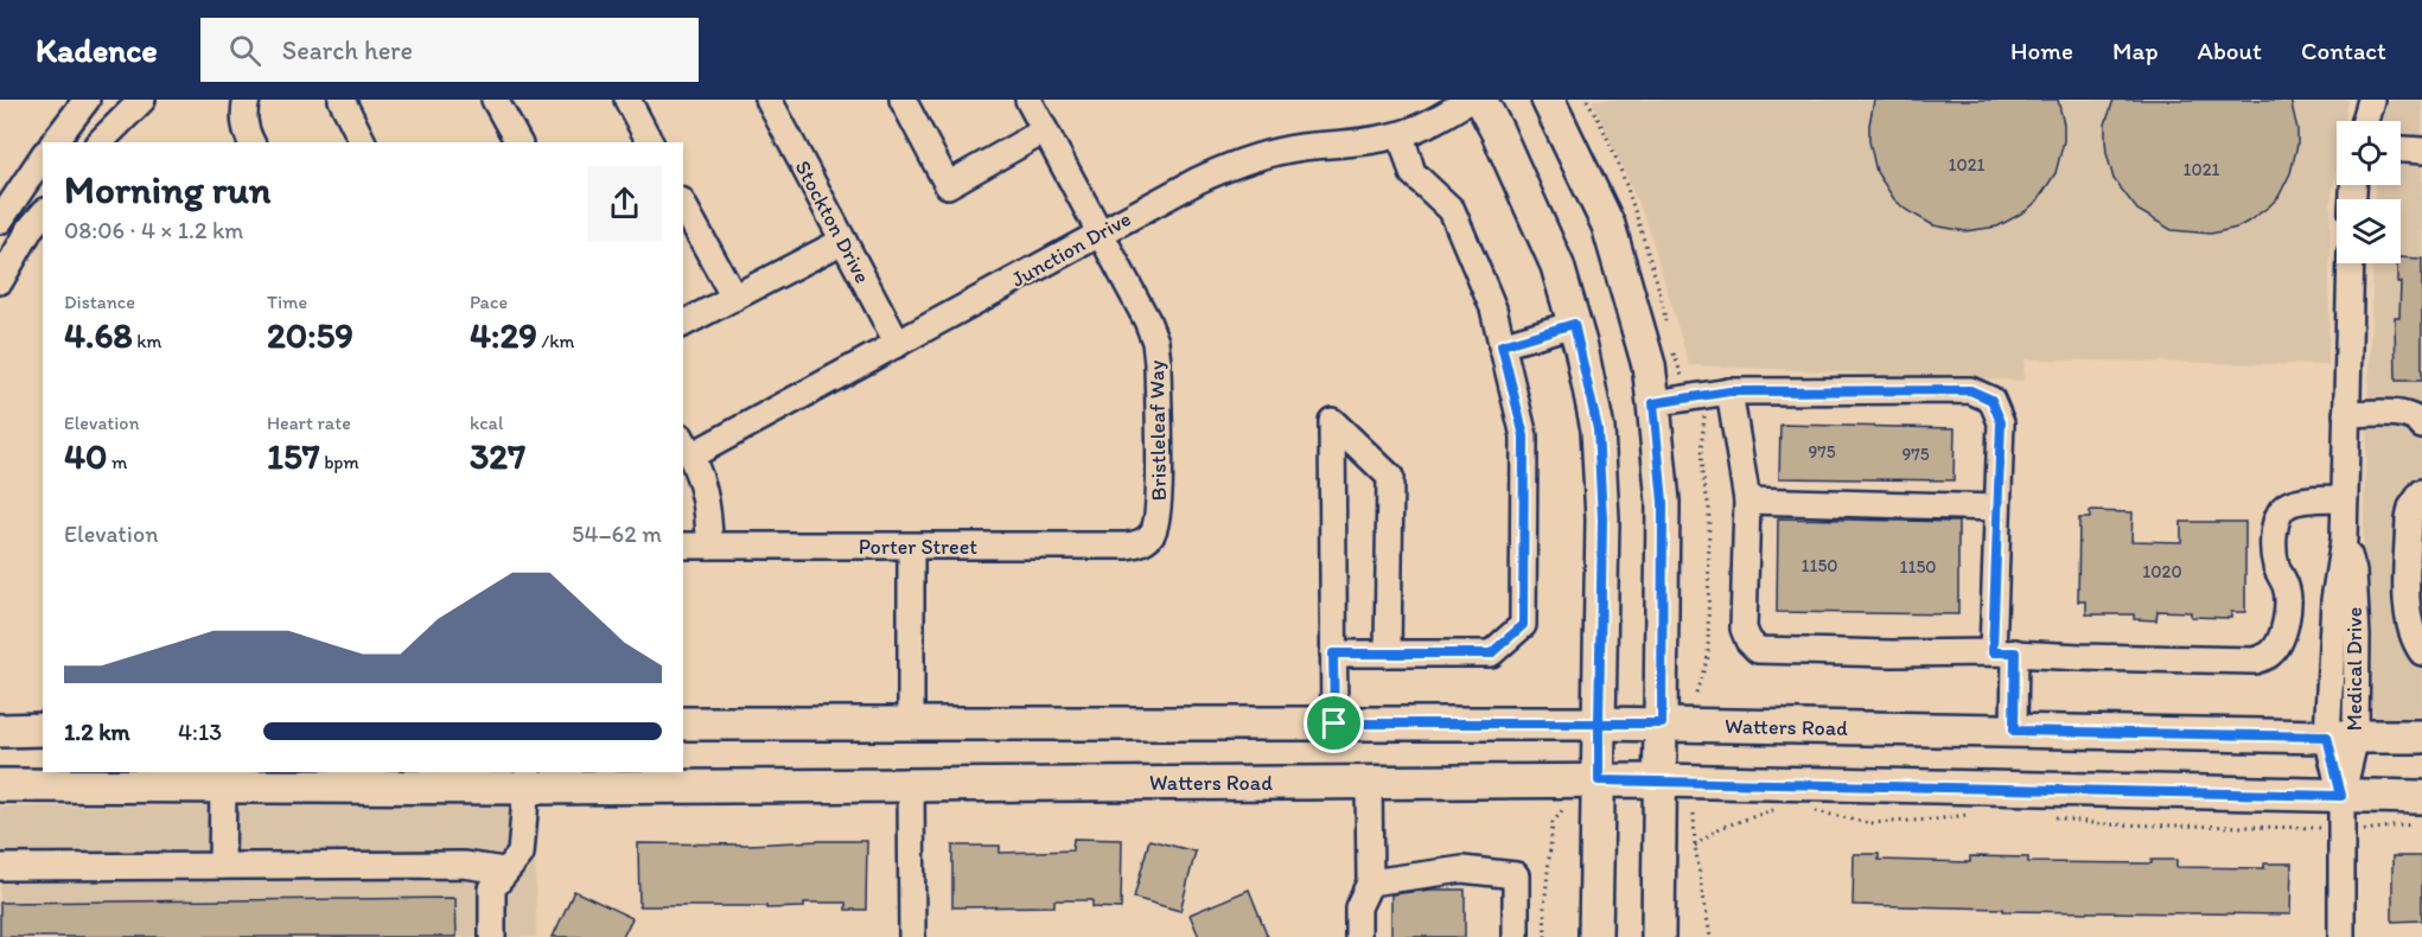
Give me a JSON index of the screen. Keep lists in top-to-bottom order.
{
  "streets": {
    "main road": ["Watters Road"],
    "street": [
      "Stockton Drive",
      "Junction Drive",
      "Bristleleaf Way",
      "Porter Street",
      "Medical Drive"
    ]
  },
  "crossings": [
    ["Stockton Drive", "Junction Drive"],
    ["Junction Drive", "Bristleleaf Way"],
    ["Bristleleaf Way", "Porter Street"],
    ["Medical Drive", "Watters Road"]
  ],
  "house_numbers": [
    "1021",
    "1021",
    "975",
    "975",
    "1150",
    "1150",
    "1020"
  ],
  "page": {
    "header": "Kadence",
    "search": "Search here",
    "nav": [
      "Home",
      "Map",
      "About",
      "Contact"
    ],
    "heading": ["Morning run", "08:06 · 4 × 1.2 km"],
    "stats": [
      ["Distance", "4.68 km"],
      ["Time", "20:59"],
      ["Pace", "4:29 /km"],
      ["Elevation", "40 m"],
      ["Heart rate", "157 bpm"],
      ["kcal", "327"]
    ],
    "chart": ["Elevation", "54–62 m"],
    "list": [
      {
        "name": "1.2 km",
        "note": "4:13"
      }
    ]
  }
}
